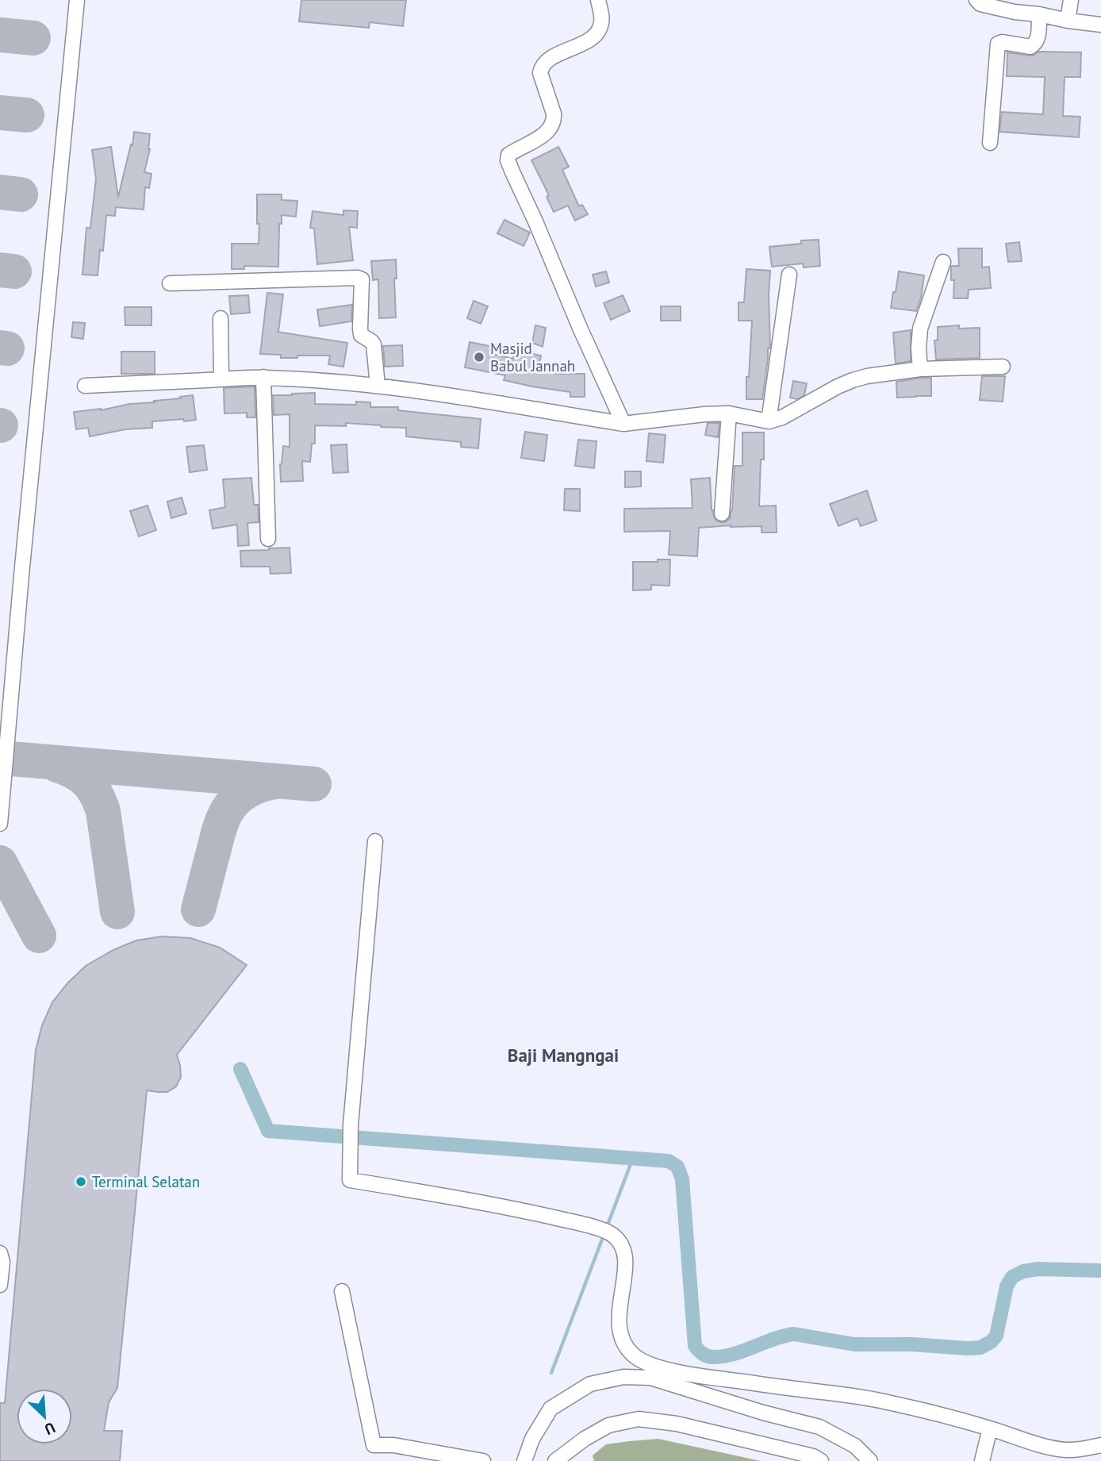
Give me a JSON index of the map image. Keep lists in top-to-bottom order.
{
  "districts": ["Baji Mangngai"],
  "places": ["Masjid Babul Jannah", "Terminal Selatan"],
  "north": "bottom right"
}
